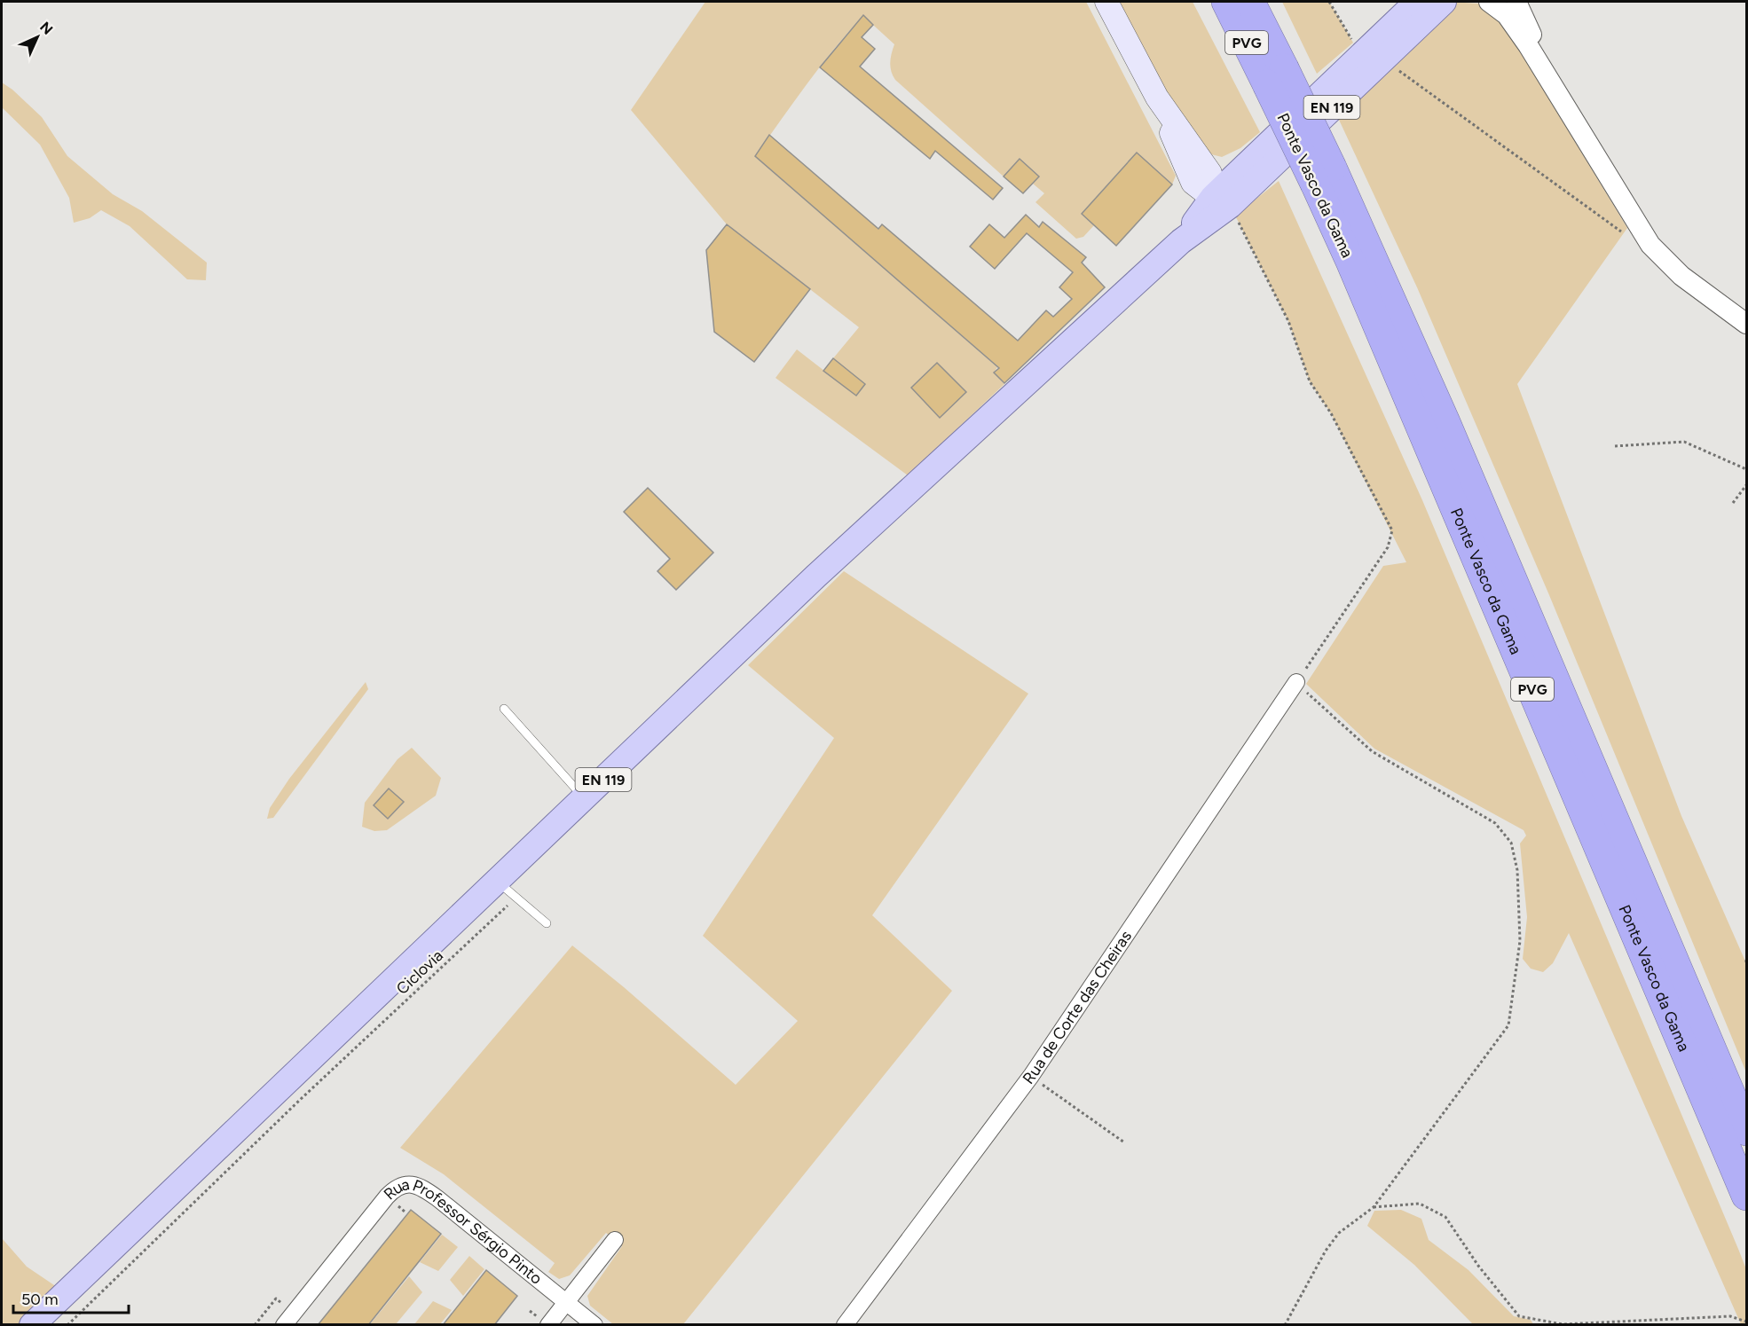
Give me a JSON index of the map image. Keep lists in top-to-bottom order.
{
  "streets": {
    "highway": ["PVG", "Ponte Vasco da Gama"],
    "main road": ["EN 119"],
    "street": ["Rua de Corte das Cheiras", "Rua Professor Sérgio Pinto"],
    "path": ["Ciclovia"]
  },
  "scale_bar": "50 m",
  "north": "top right"
}
